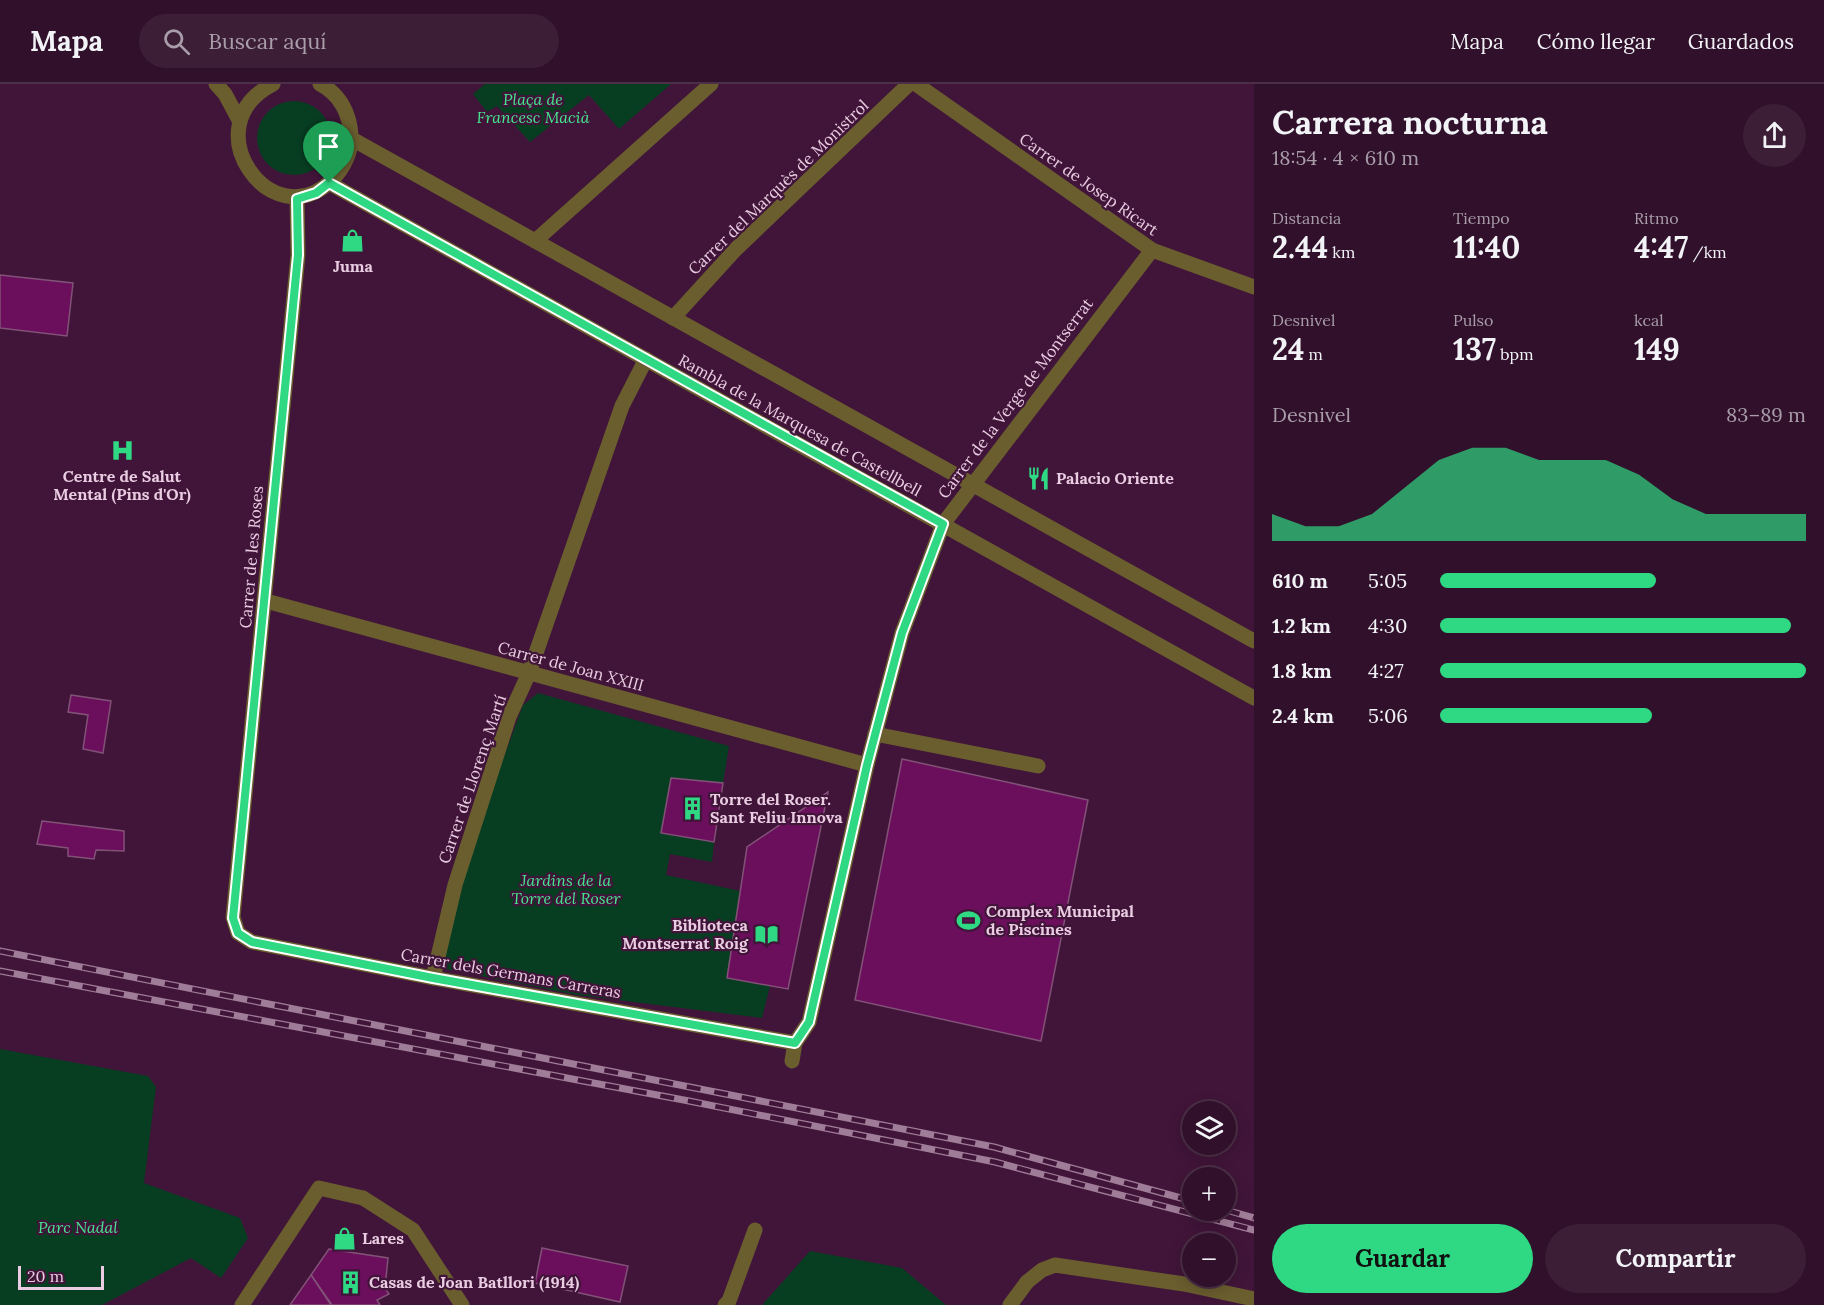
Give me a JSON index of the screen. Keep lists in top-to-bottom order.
{
  "streets": {
    "street": [
      "Carrer de Josep Ricart",
      "Carrer del Marquès de Monistrol",
      "Carrer de la Verge de Montserrat",
      "Rambla de la Marquesa de Castellbell",
      "Carrer de les Roses",
      "Carrer de Joan XXIII",
      "Carrer de Llorenç Martí",
      "Carrer dels Germans Carreras"
    ]
  },
  "crossings": [
    ["Carrer de Josep Ricart", "Carrer de la Verge de Montserrat"],
    ["Carrer del Marquès de Monistrol", "Rambla de la Marquesa de Castellbell"],
    ["Carrer de la Verge de Montserrat", "Rambla de la Marquesa de Castellbell"],
    ["Carrer de la Verge de Montserrat", "Carrer de Joan XXIII"],
    ["Carrer de la Verge de Montserrat", "Carrer dels Germans Carreras"],
    ["Rambla de la Marquesa de Castellbell", "Carrer de Llorenç Martí"],
    ["Carrer de les Roses", "Carrer de Joan XXIII"],
    ["Carrer de les Roses", "Carrer dels Germans Carreras"],
    ["Carrer de Joan XXIII", "Carrer de Llorenç Martí"],
    ["Carrer de Llorenç Martí", "Carrer dels Germans Carreras"]
  ],
  "parks": ["Plaça de Francesc Macià", "Jardins de la Torre del Roser", "Parc Nadal"],
  "places": {
    "shop": ["Juma", "Lares"],
    "hospital": ["Centre de Salut Mental (Pins d'Or)"],
    "restaurant": ["Palacio Oriente"],
    "building": ["Torre del Roser. Sant Feliu Innova", "Casas de Joan Batllori (1914)"],
    "sports": ["Complex Municipal de Piscines"],
    "library": ["Biblioteca Montserrat Roig"]
  },
  "scale_bar": "20 m",
  "page": {
    "header": "Mapa",
    "search": "Buscar aquí",
    "nav": ["Mapa", "Cómo llegar", "Guardados"],
    "heading": ["Carrera nocturna", "18:54 · 4 × 610 m"],
    "stats": [
      ["Distancia", "2.44 km"],
      ["Tiempo", "11:40"],
      ["Ritmo", "4:47 /km"],
      ["Desnivel", "24 m"],
      ["Pulso", "137 bpm"],
      ["kcal", "149"]
    ],
    "chart": ["Desnivel", "83–89 m"],
    "list": [
      {
        "name": "610 m",
        "note": "5:05"
      },
      {
        "name": "1.2 km",
        "note": "4:30"
      },
      {
        "name": "1.8 km",
        "note": "4:27"
      },
      {
        "name": "2.4 km",
        "note": "5:06"
      }
    ],
    "map_buttons": ["+", "−"],
    "buttons": ["Guardar", "Compartir"],
    "scale": "20 m"
  }
}
